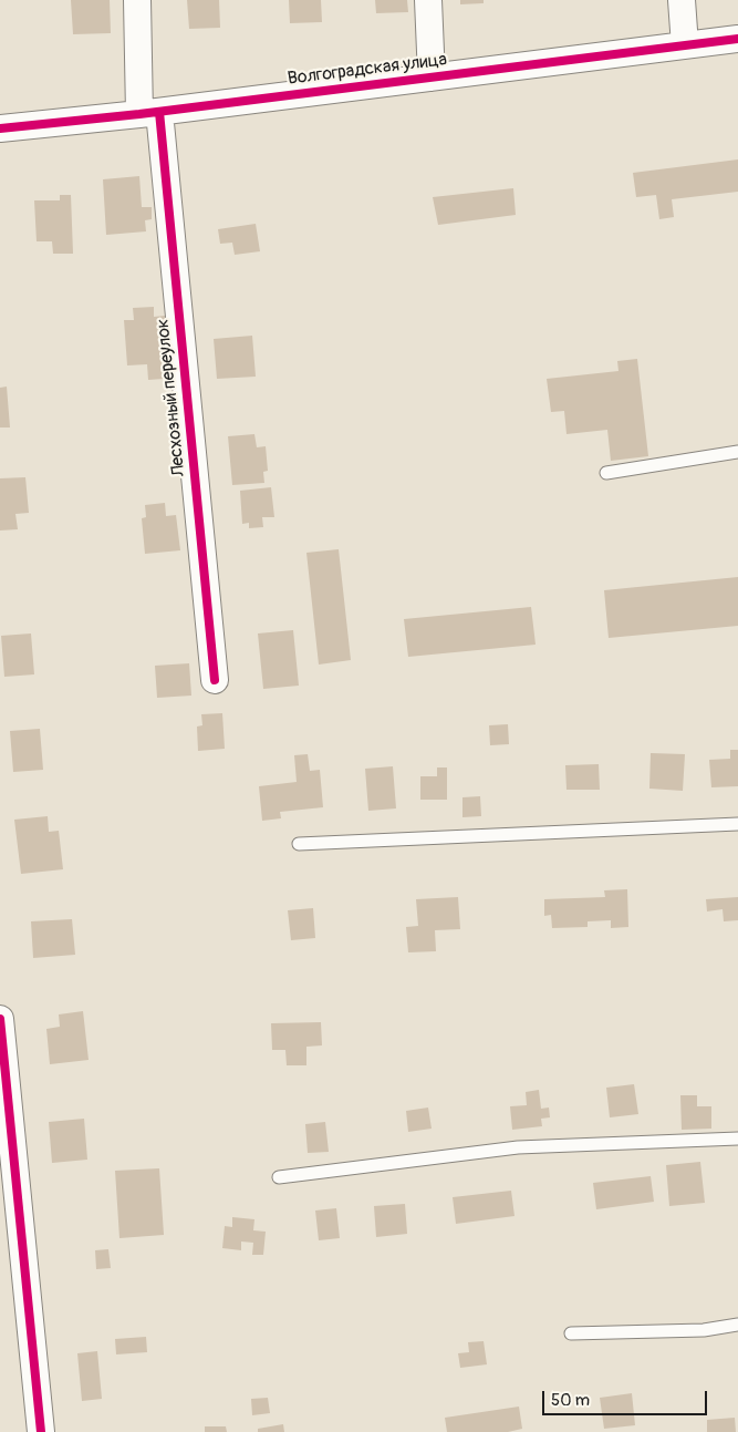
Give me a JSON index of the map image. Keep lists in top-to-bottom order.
{
  "streets": {
    "street": ["Волгоградская улица", "Лесхозный переулок"]
  },
  "crossings": [
    ["Волгоградская улица", "Лесхозный переулок"]
  ],
  "scale_bar": "50 m"
}
